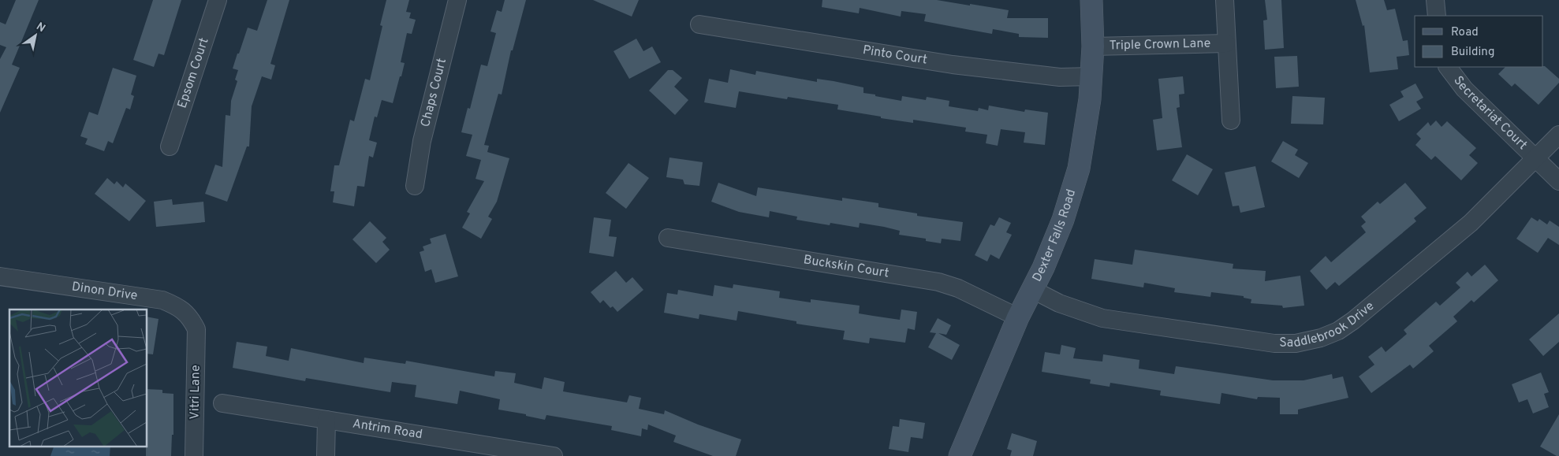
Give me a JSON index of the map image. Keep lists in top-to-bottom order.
{
  "streets": {
    "street": [
      "Triple Crown Lane",
      "Pinto Court",
      "Epsom Court",
      "Chaps Court",
      "Secretariat Court",
      "Dexter Falls Road",
      "Buckskin Court",
      "Dinon Drive",
      "Saddlebrook Drive",
      "Vitri Lane",
      "Antrim Road"
    ]
  },
  "crossings": [
    ["Triple Crown Lane", "Dexter Falls Road"],
    ["Pinto Court", "Dexter Falls Road"],
    ["Secretariat Court", "Saddlebrook Drive"],
    ["Dexter Falls Road", "Buckskin Court"],
    ["Dexter Falls Road", "Saddlebrook Drive"],
    ["Dinon Drive", "Vitri Lane"]
  ],
  "legend": ["Road", "Building"],
  "north": "top right"
}
